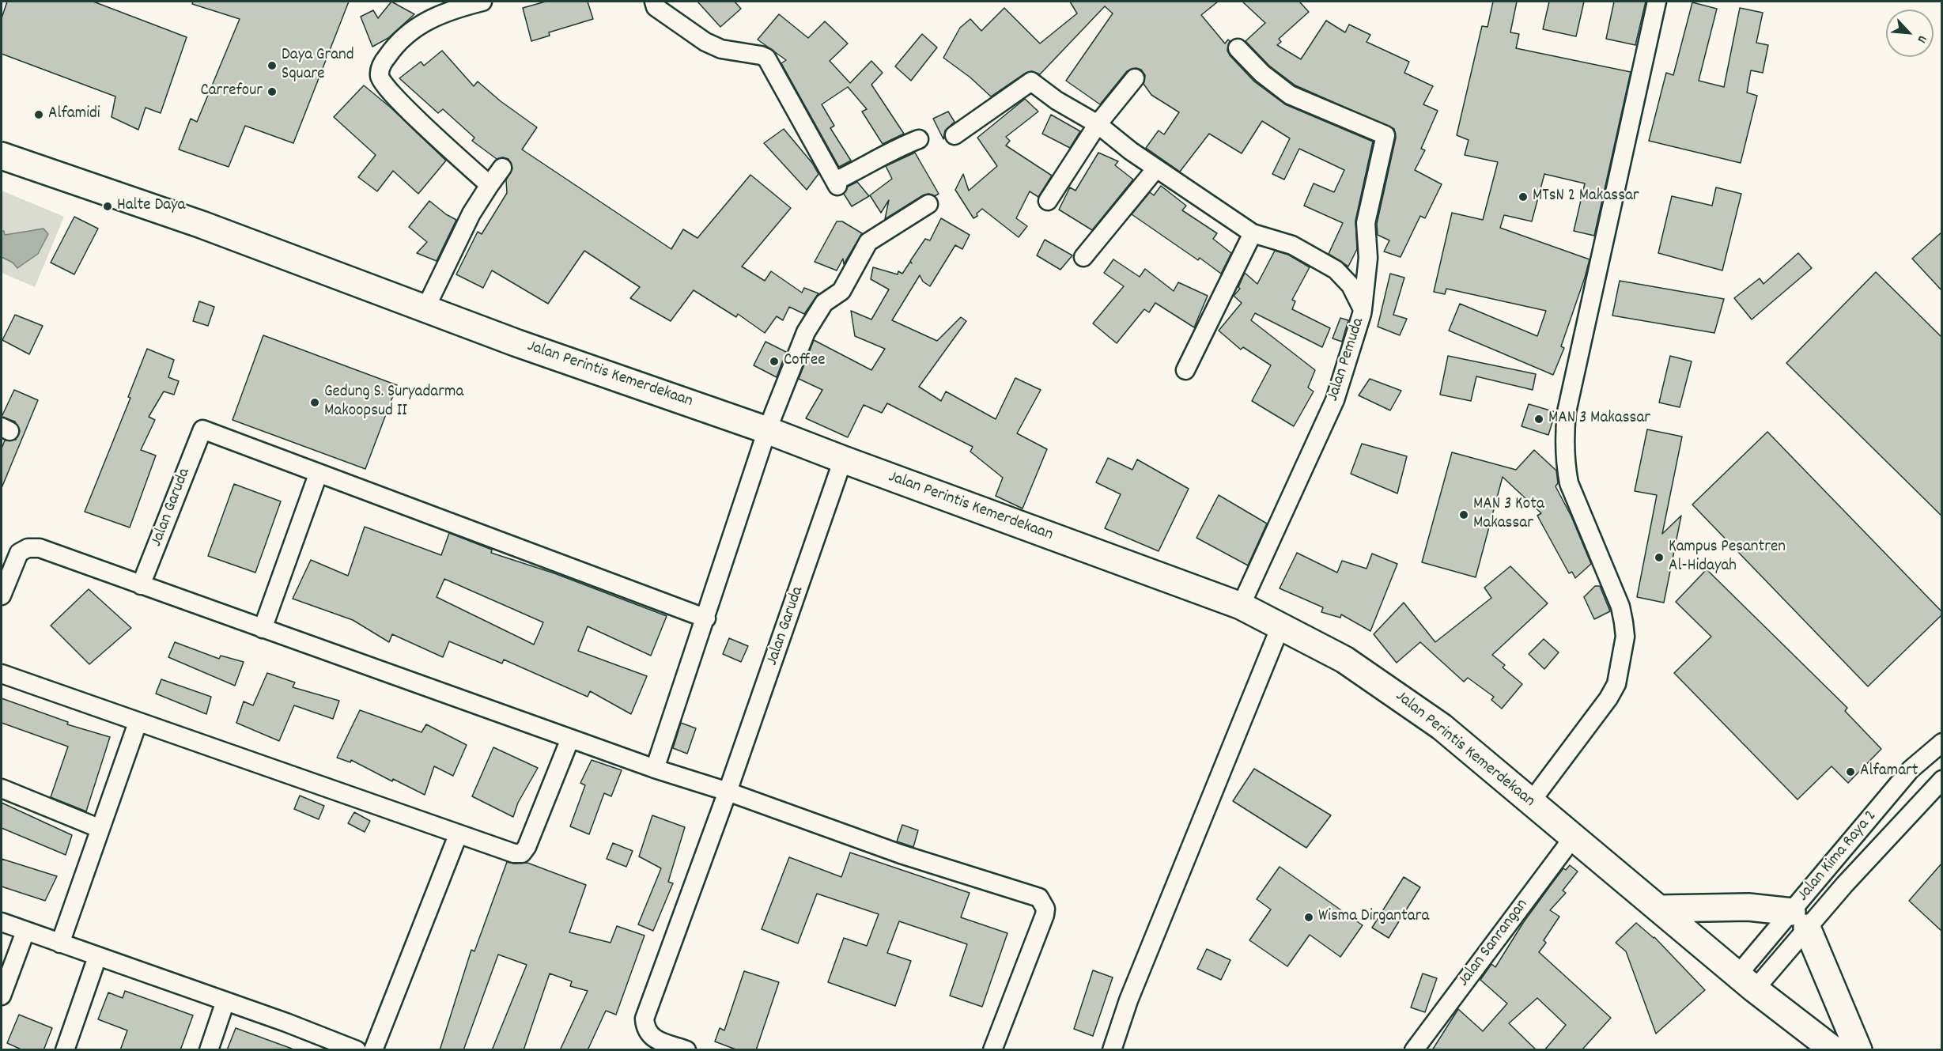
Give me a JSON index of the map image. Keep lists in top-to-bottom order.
{
  "streets": {
    "highway": ["Jalan Perintis Kemerdekaan"],
    "street": [
      "Jalan Pemuda",
      "Jalan Garuda",
      "Jalan Kima Raya 2",
      "Jalan Sanrangan"
    ]
  },
  "crossings": [
    ["Jalan Pemuda", "Jalan Perintis Kemerdekaan"],
    ["Jalan Perintis Kemerdekaan", "Jalan Garuda"],
    ["Jalan Perintis Kemerdekaan", "Jalan Kima Raya 2"],
    ["Jalan Perintis Kemerdekaan", "Jalan Sanrangan"]
  ],
  "places": [
    "Daya Grand Square",
    "Carrefour",
    "Alfamidi",
    "MTsN 2 Makassar",
    "Halte Daya",
    "Coffee",
    "Gedung S. Suryadarma Makoopsud II",
    "MAN 3 Makassar",
    "MAN 3 Kota Makassar",
    "Kampus Pesantren Al-Hidayah",
    "Alfamart",
    "Wisma Dirgantara"
  ],
  "north": "bottom right"
}
